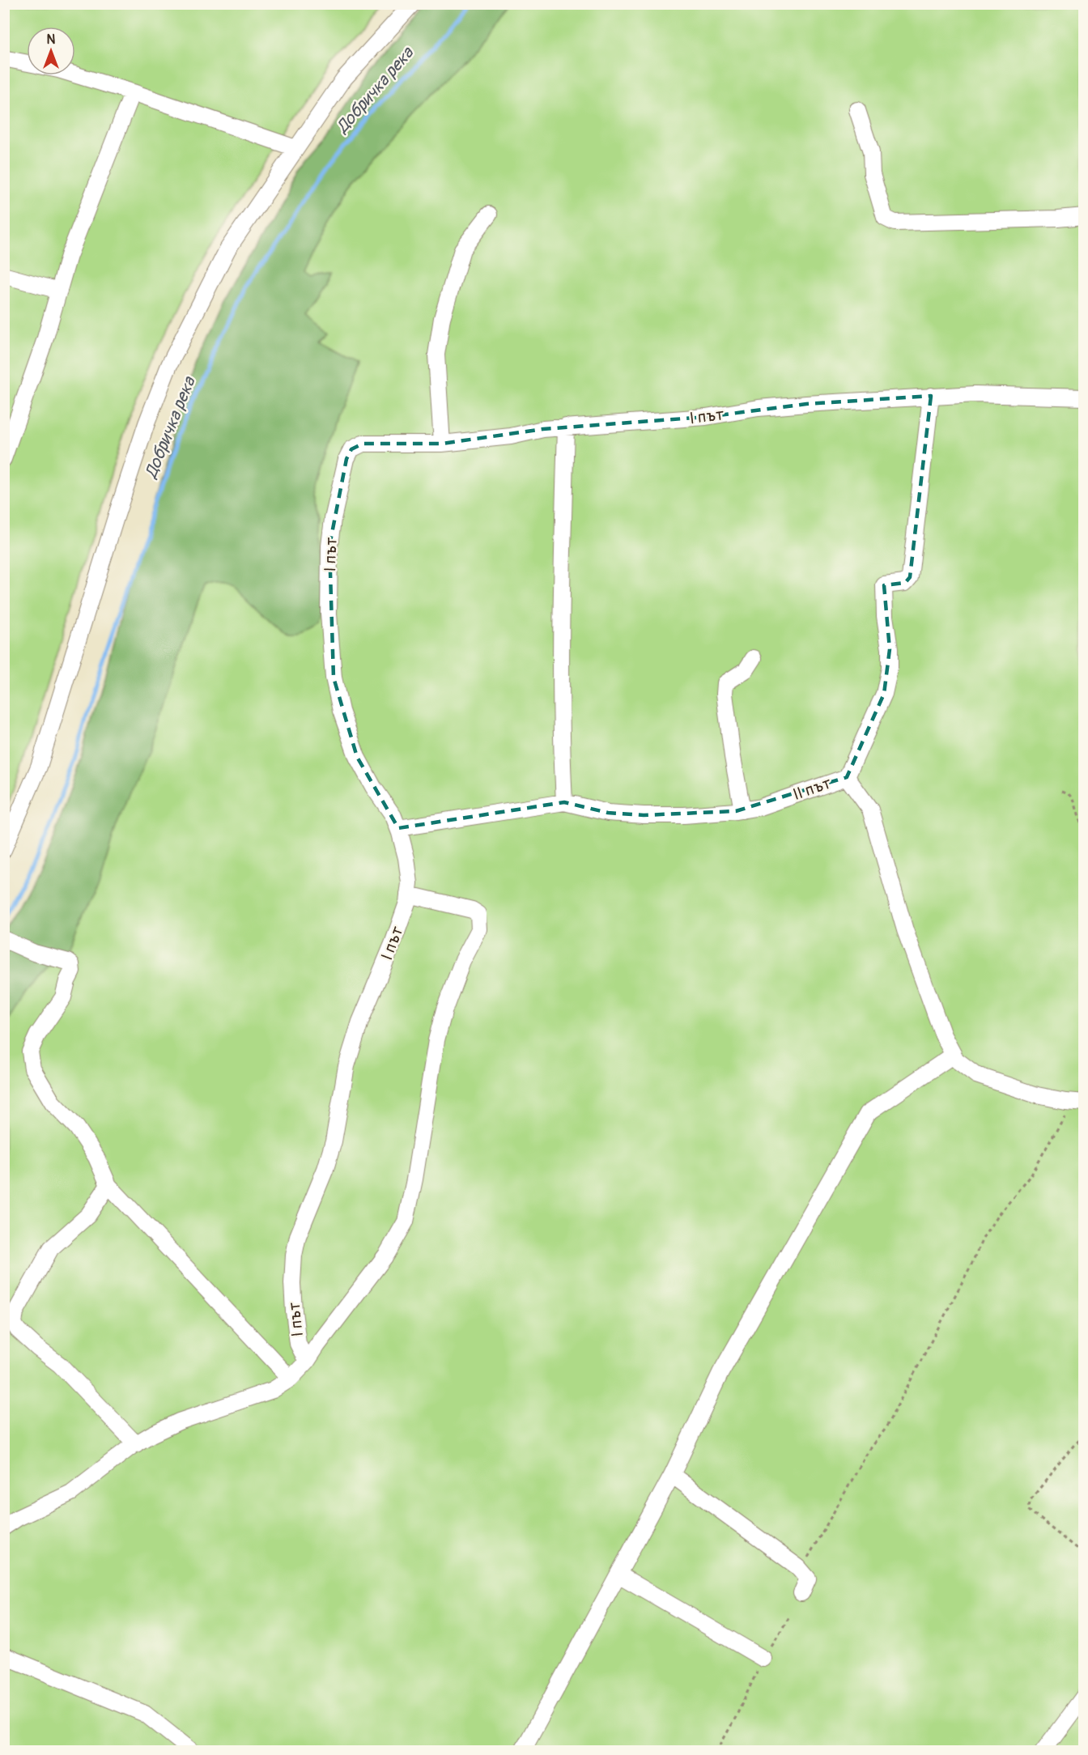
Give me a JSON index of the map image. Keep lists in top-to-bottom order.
{
  "streets": {
    "street": ["І път", "ІІ път"]
  },
  "crossings": [
    ["І път", "ІІ път"]
  ],
  "water": ["Добричка река"],
  "north": "top"
}
